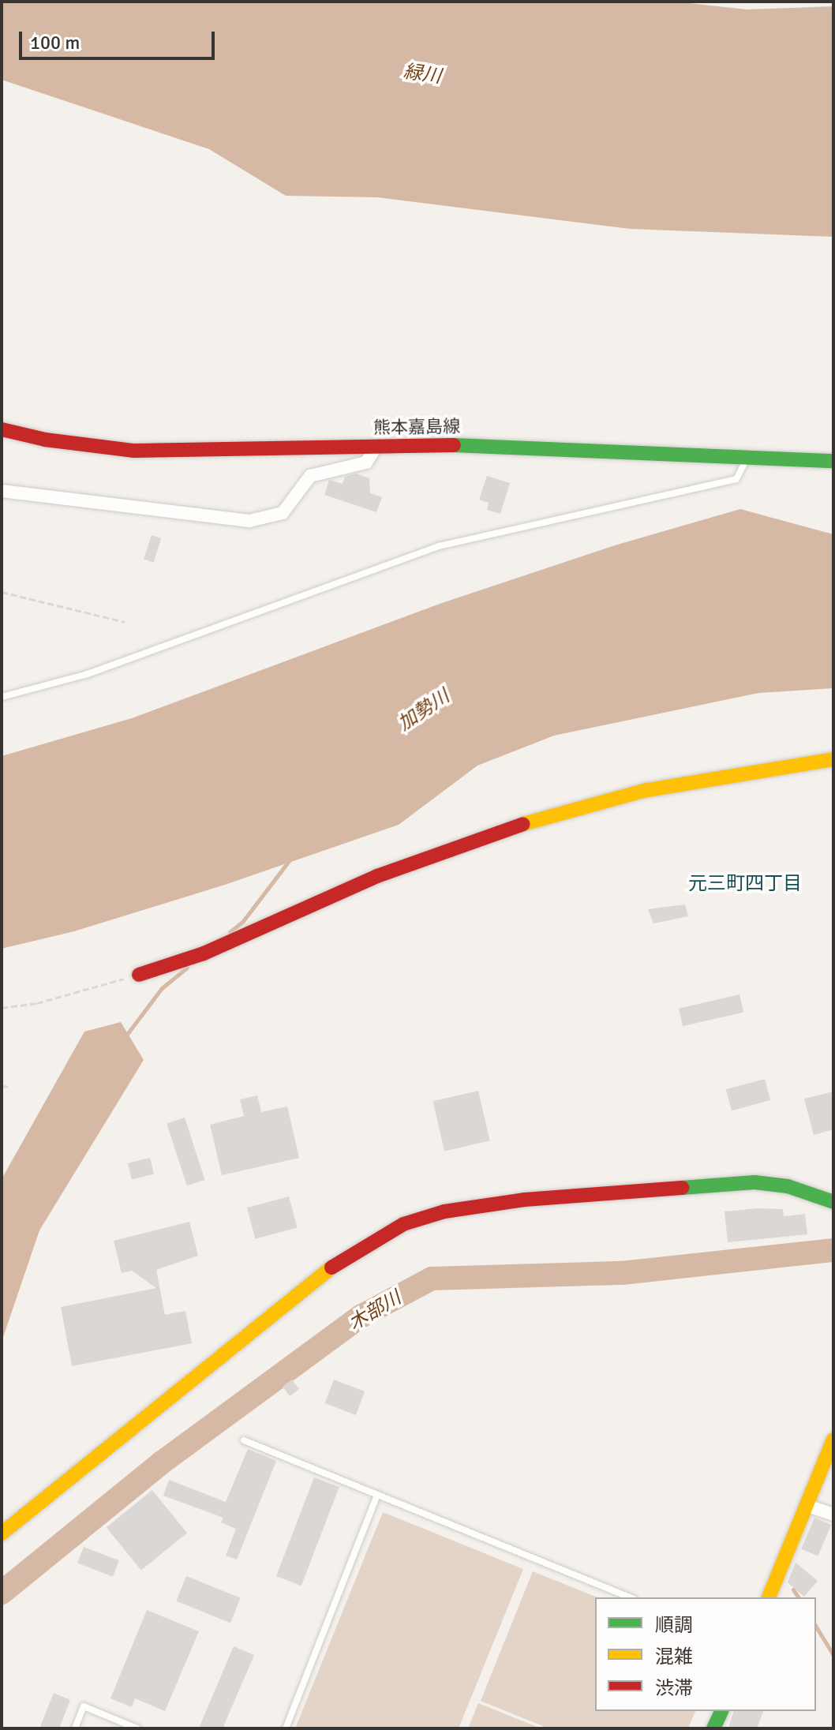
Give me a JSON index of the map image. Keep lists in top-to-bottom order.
{
  "streets": {
    "street": ["熊本嘉島線"]
  },
  "districts": ["元三町四丁目"],
  "water": ["緑川", "加勢川", "木部川"],
  "legend": ["順調", "混雑", "渋滞"],
  "scale_bar": "100 m"
}
